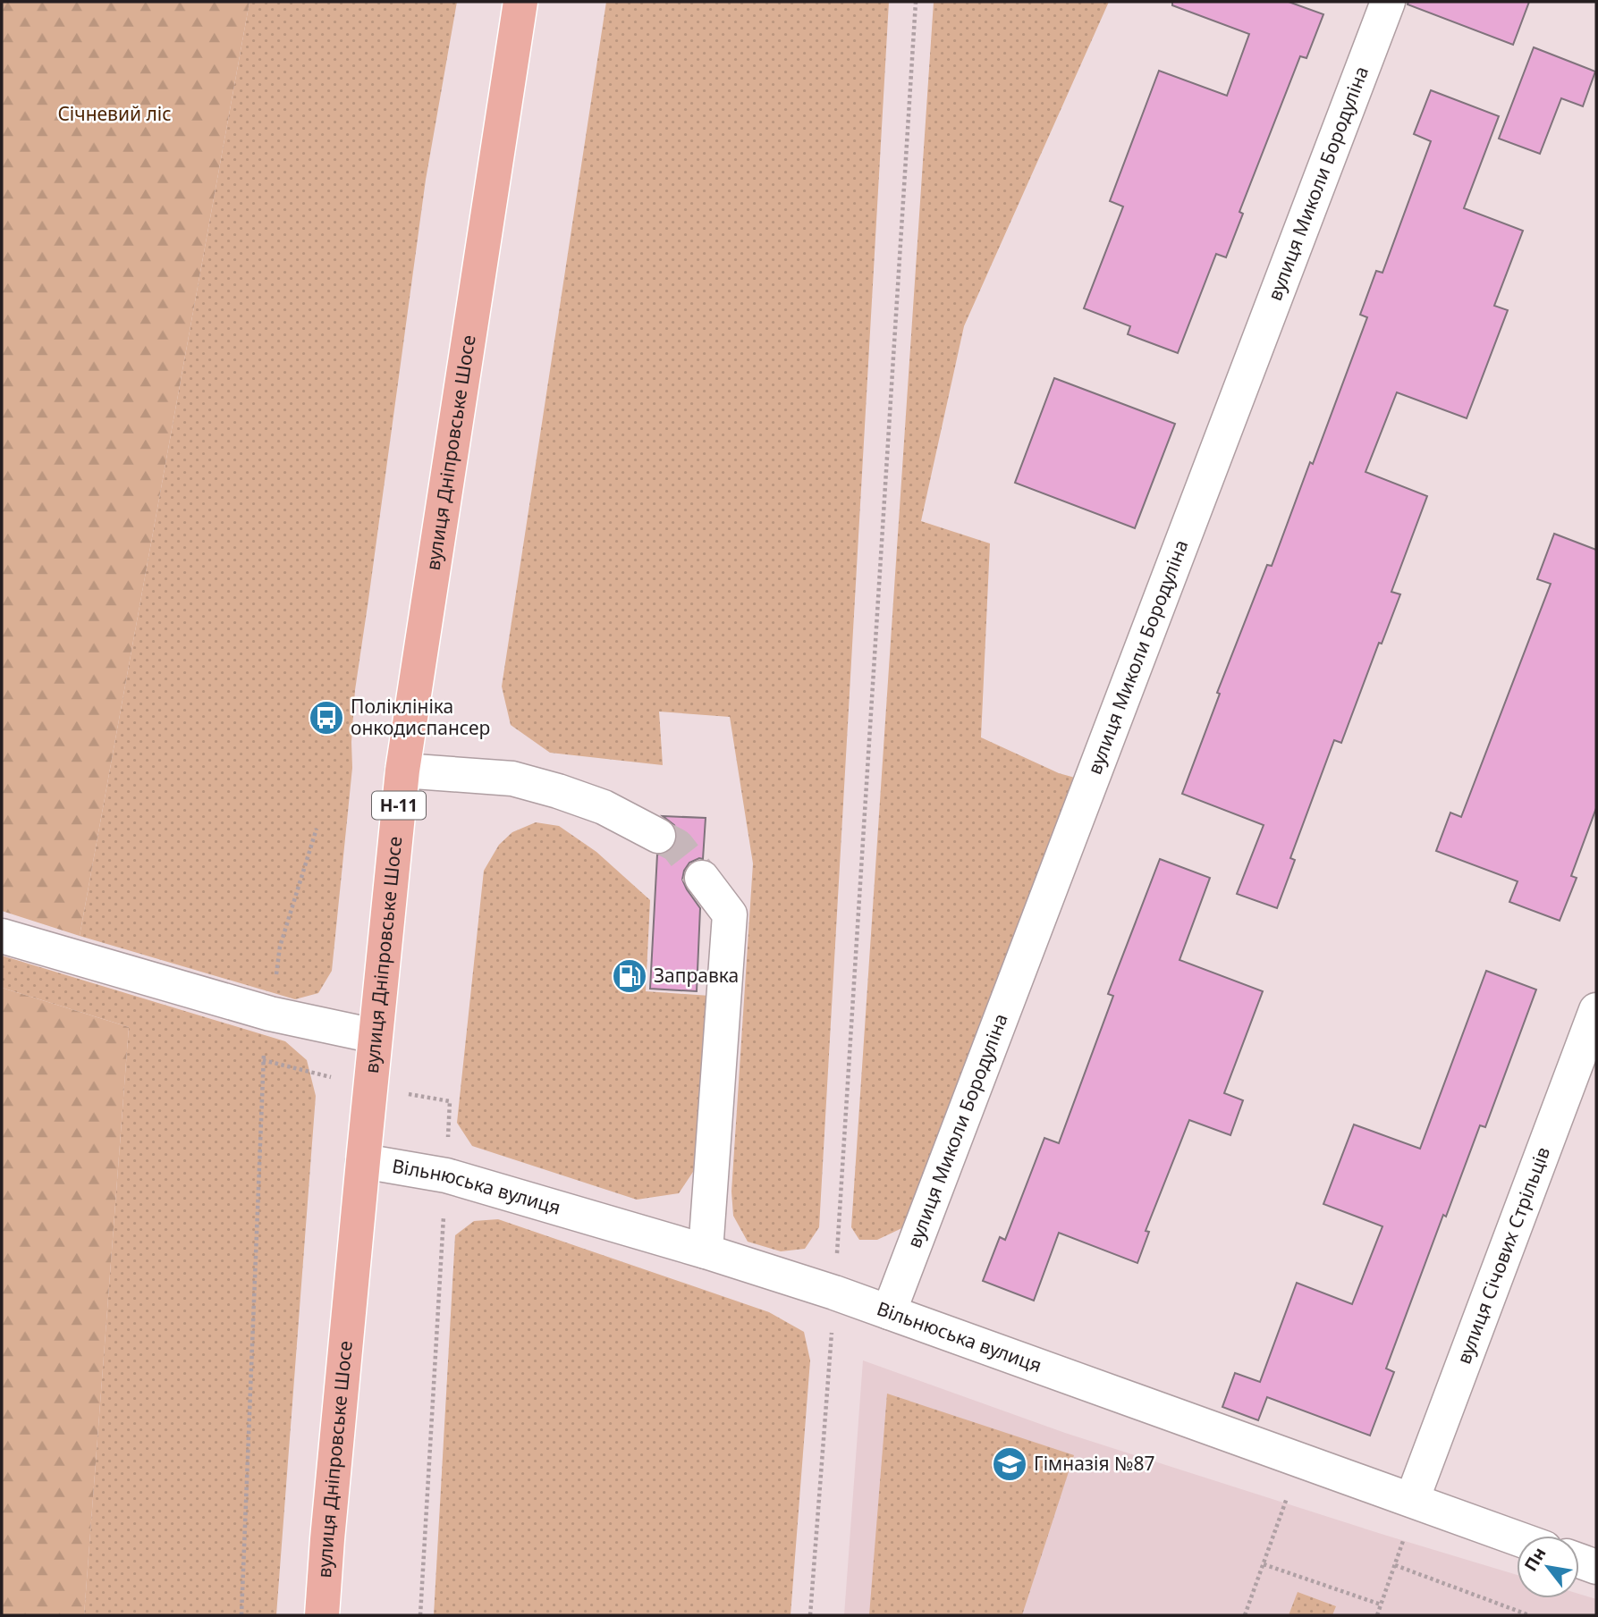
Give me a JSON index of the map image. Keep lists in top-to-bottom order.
{
  "streets": {
    "main road": ["вулиця Дніпровське Шосе", "Н-11"],
    "street": ["вулиця Миколи Бородуліна", "Вільнюська вулиця", "вулиця Січових Стрільців"]
  },
  "crossings": [
    ["вулиця Миколи Бородуліна", "Вільнюська вулиця"],
    ["вулиця Дніпровське Шосе", "Вільнюська вулиця"],
    ["Вільнюська вулиця", "вулиця Січових Стрільців"]
  ],
  "parks": ["Січневий ліс"],
  "places": {
    "bus stop": ["Поліклініка онкодиспансер"],
    "fuel station": ["Заправка"],
    "school or university": ["Гімназія №87"]
  },
  "north": "top left"
}
